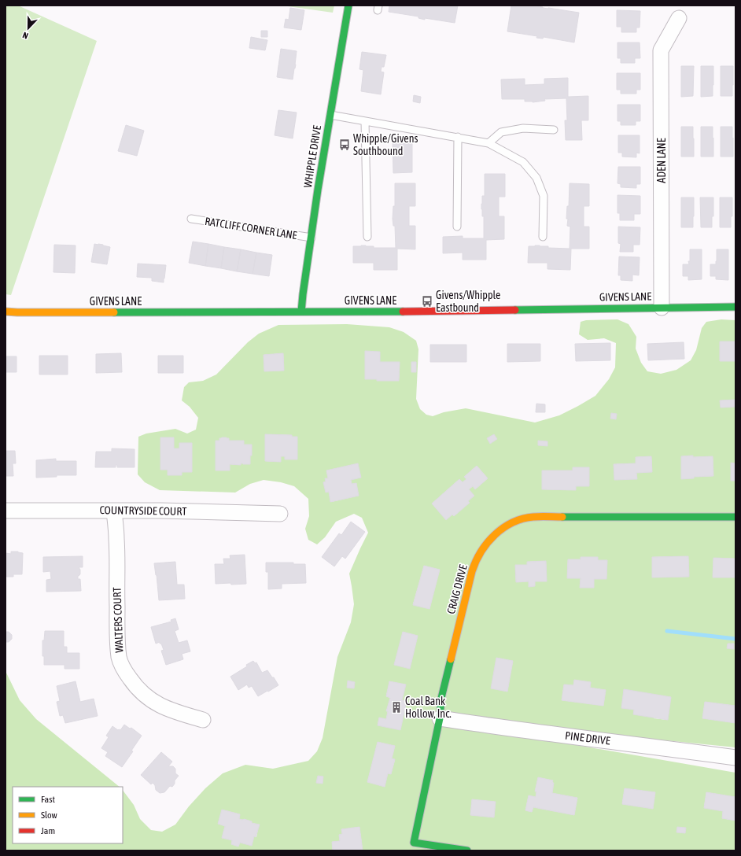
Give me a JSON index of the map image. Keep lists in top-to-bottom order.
{
  "streets": {
    "street": [
      "WHIPPLE DRIVE",
      "ADEN LANE",
      "GIVENS LANE",
      "COUNTRYSIDE COURT",
      "CRAIG DRIVE",
      "WALTERS COURT",
      "PINE DRIVE"
    ],
    "lane": ["RATCLIFF CORNER LANE"]
  },
  "crossings": [
    ["WHIPPLE DRIVE", "RATCLIFF CORNER LANE"],
    ["WHIPPLE DRIVE", "GIVENS LANE"],
    ["ADEN LANE", "GIVENS LANE"],
    ["COUNTRYSIDE COURT", "WALTERS COURT"],
    ["CRAIG DRIVE", "PINE DRIVE"]
  ],
  "places": {
    "bus stop": ["Whipple/Givens Southbound", "Givens/Whipple Eastbound"],
    "building": ["Coal Bank Hollow, Inc."]
  },
  "legend": ["Fast", "Slow", "Jam"],
  "north": "bottom"
}
